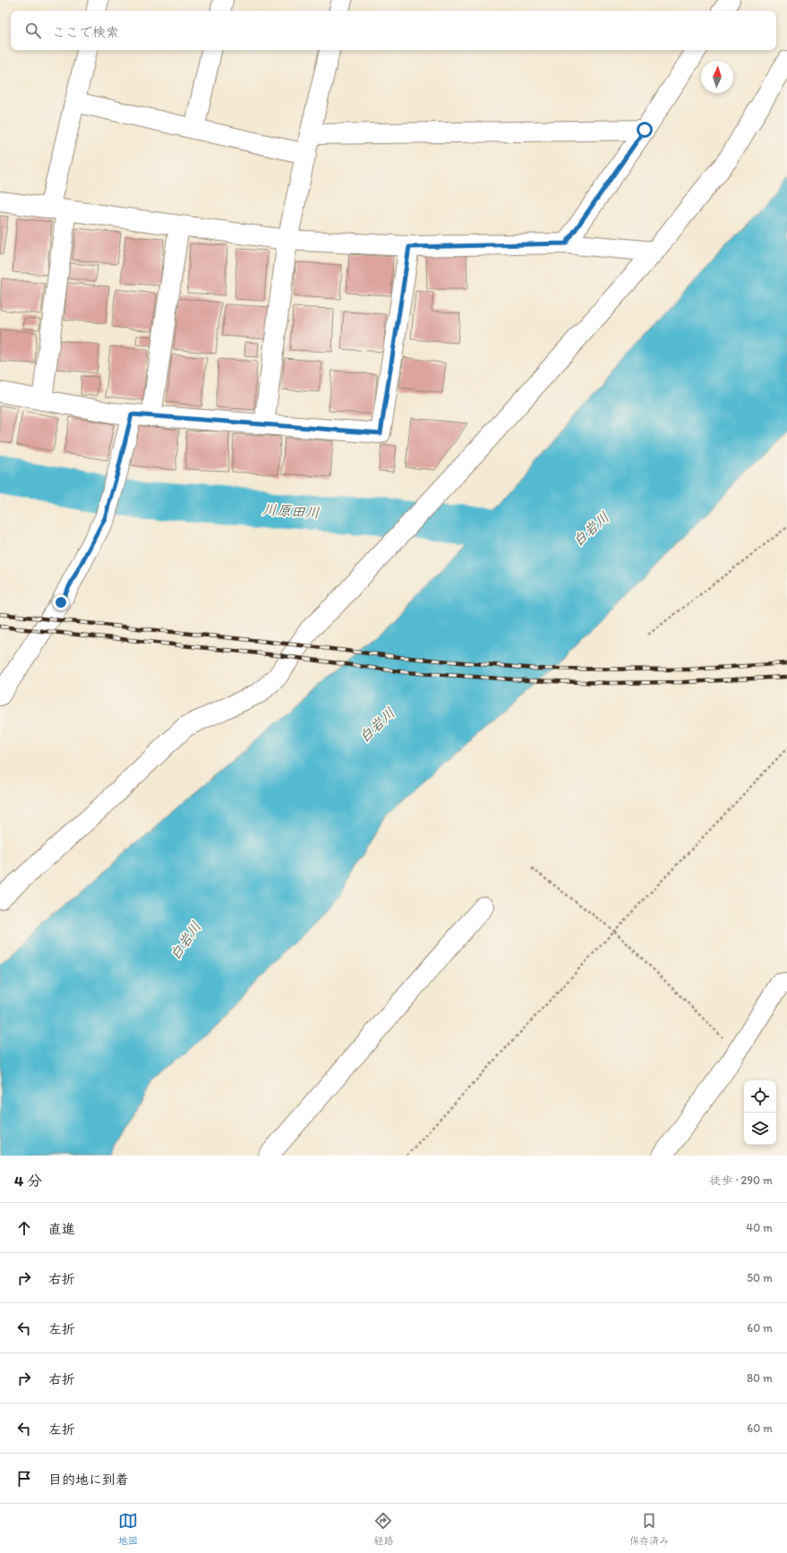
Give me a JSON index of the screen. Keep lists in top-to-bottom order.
{
  "water": ["川原田川", "白岩川"],
  "north": "top",
  "page": {
    "search": "ここで検索",
    "heading": ["4 分", "徒歩 · 290 m"],
    "list": [
      ["直進", "40 m"],
      ["右折", "50 m"],
      ["左折", "60 m"],
      ["右折", "80 m"],
      ["左折", "60 m"],
      "目的地に到着"
    ],
    "nav": ["地図", "経路", "保存済み"]
  }
}
